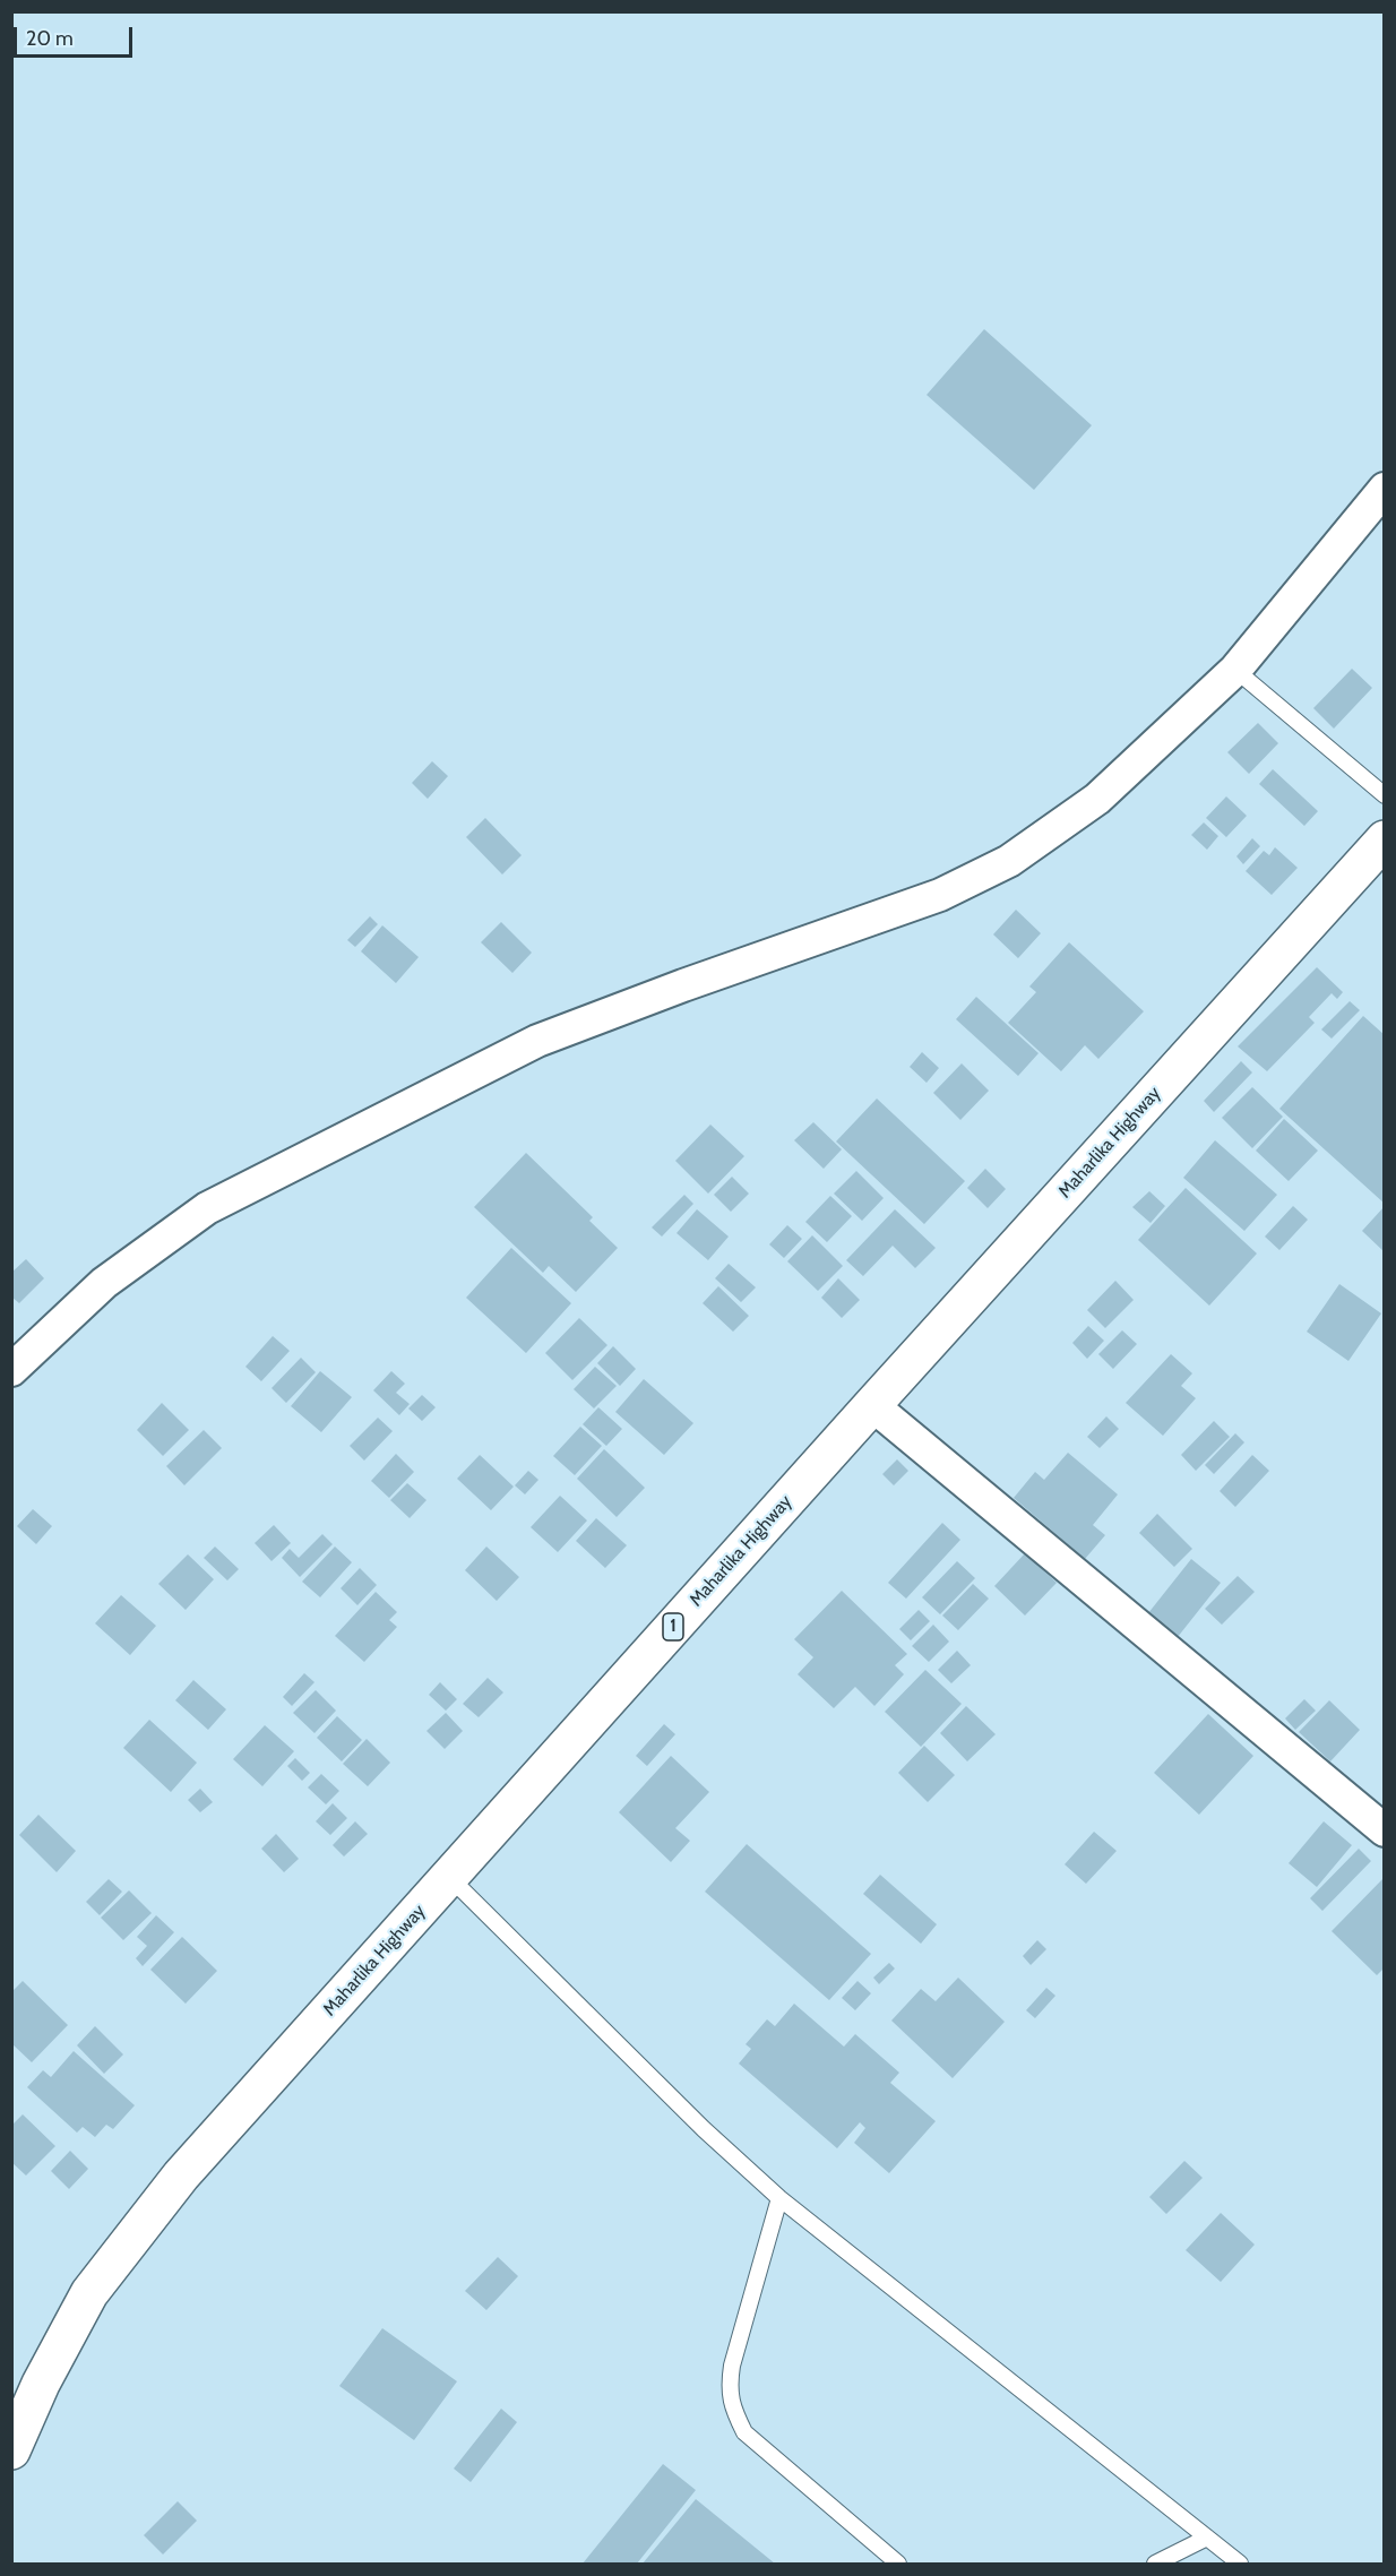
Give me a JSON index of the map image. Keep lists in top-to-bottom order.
{
  "streets": {
    "highway": ["Maharlika Highway", "1"]
  },
  "scale_bar": "20 m"
}
